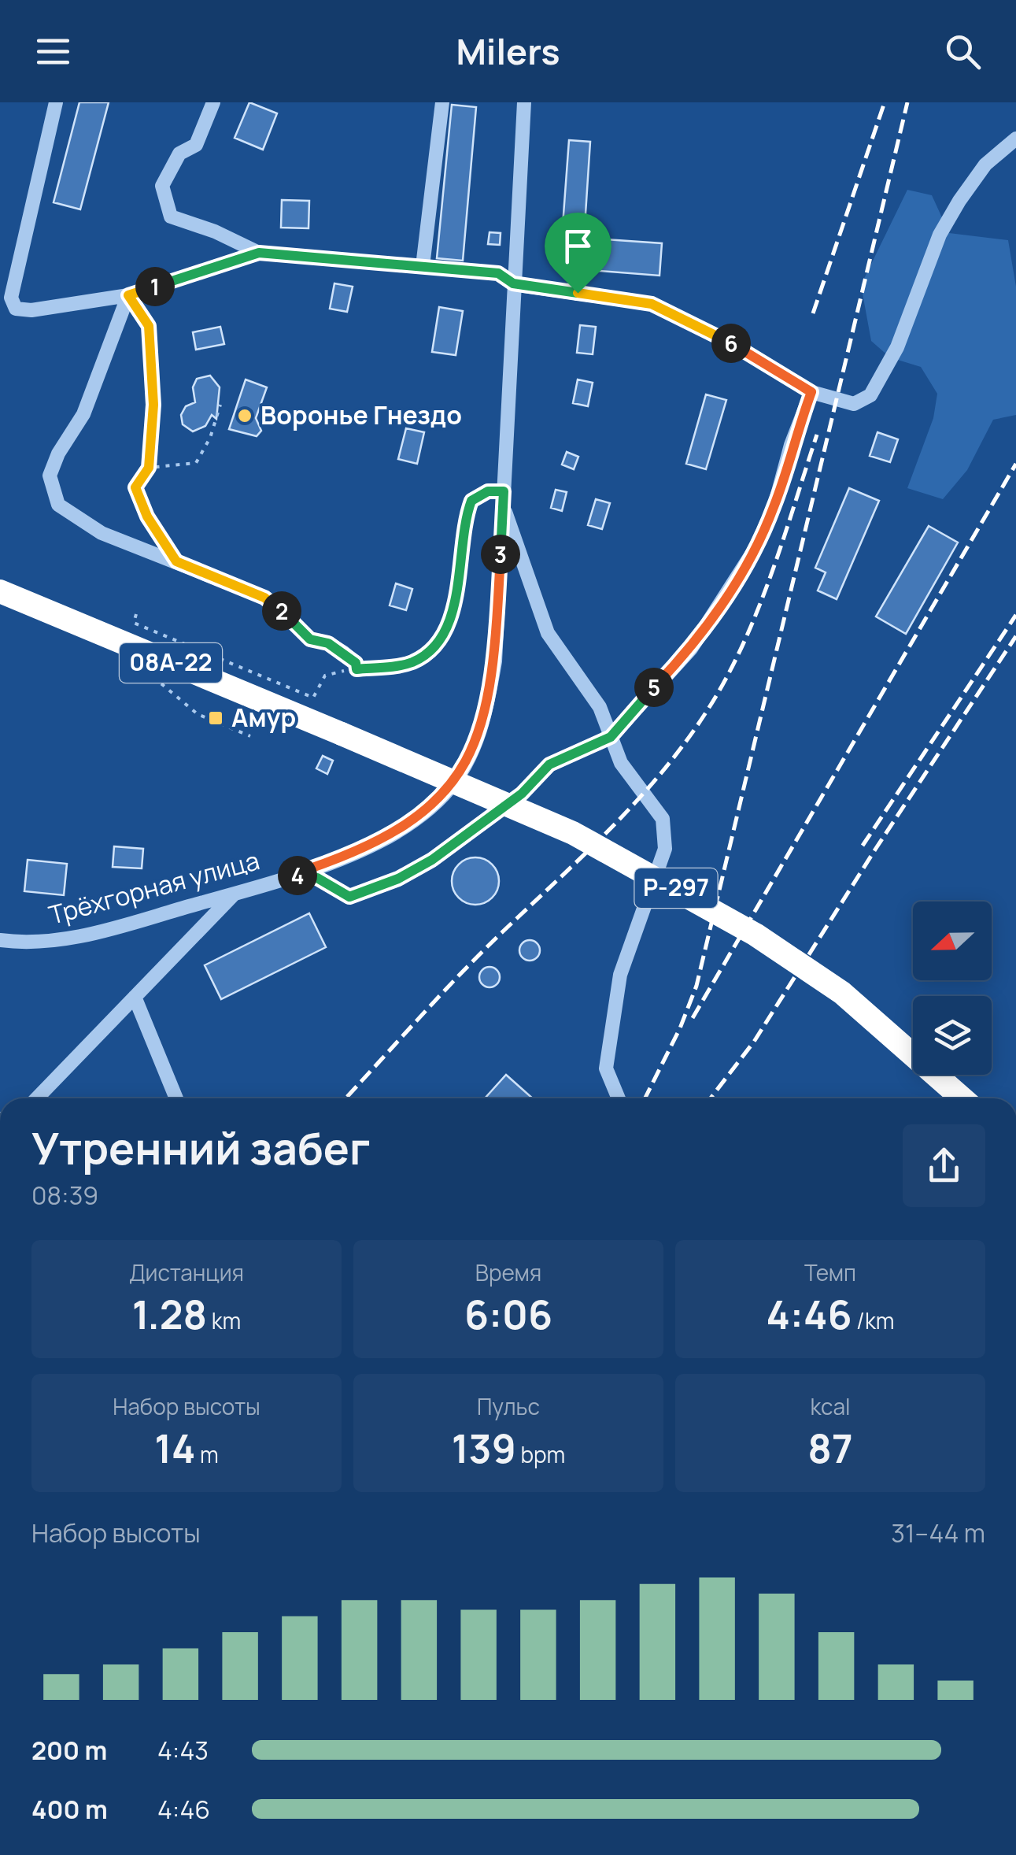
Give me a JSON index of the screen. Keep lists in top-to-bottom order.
{
  "streets": {
    "highway": ["08А-22", "Р-297"],
    "street": ["Трёхгорная улица"]
  },
  "crossings": [
    ["08А-22", "Р-297"]
  ],
  "places": {
    "other": ["Воронье Гнездо"],
    "transit": ["Амур"]
  },
  "north": "left",
  "page": {
    "header": "Milers",
    "pins": [
      "1",
      "6",
      "3",
      "2",
      "5",
      "4"
    ],
    "heading": ["Утренний забег", "08:39"],
    "stats": [
      ["Дистанция", "1.28 km"],
      ["Время", "6:06"],
      ["Темп", "4:46 /km"],
      ["Набор высоты", "14 m"],
      ["Пульс", "139 bpm"],
      ["kcal", "87"]
    ],
    "chart": ["Набор высоты", "31–44 m"],
    "list": [
      {
        "name": "200 m",
        "note": "4:43"
      },
      {
        "name": "400 m",
        "note": "4:46"
      }
    ]
  }
}
